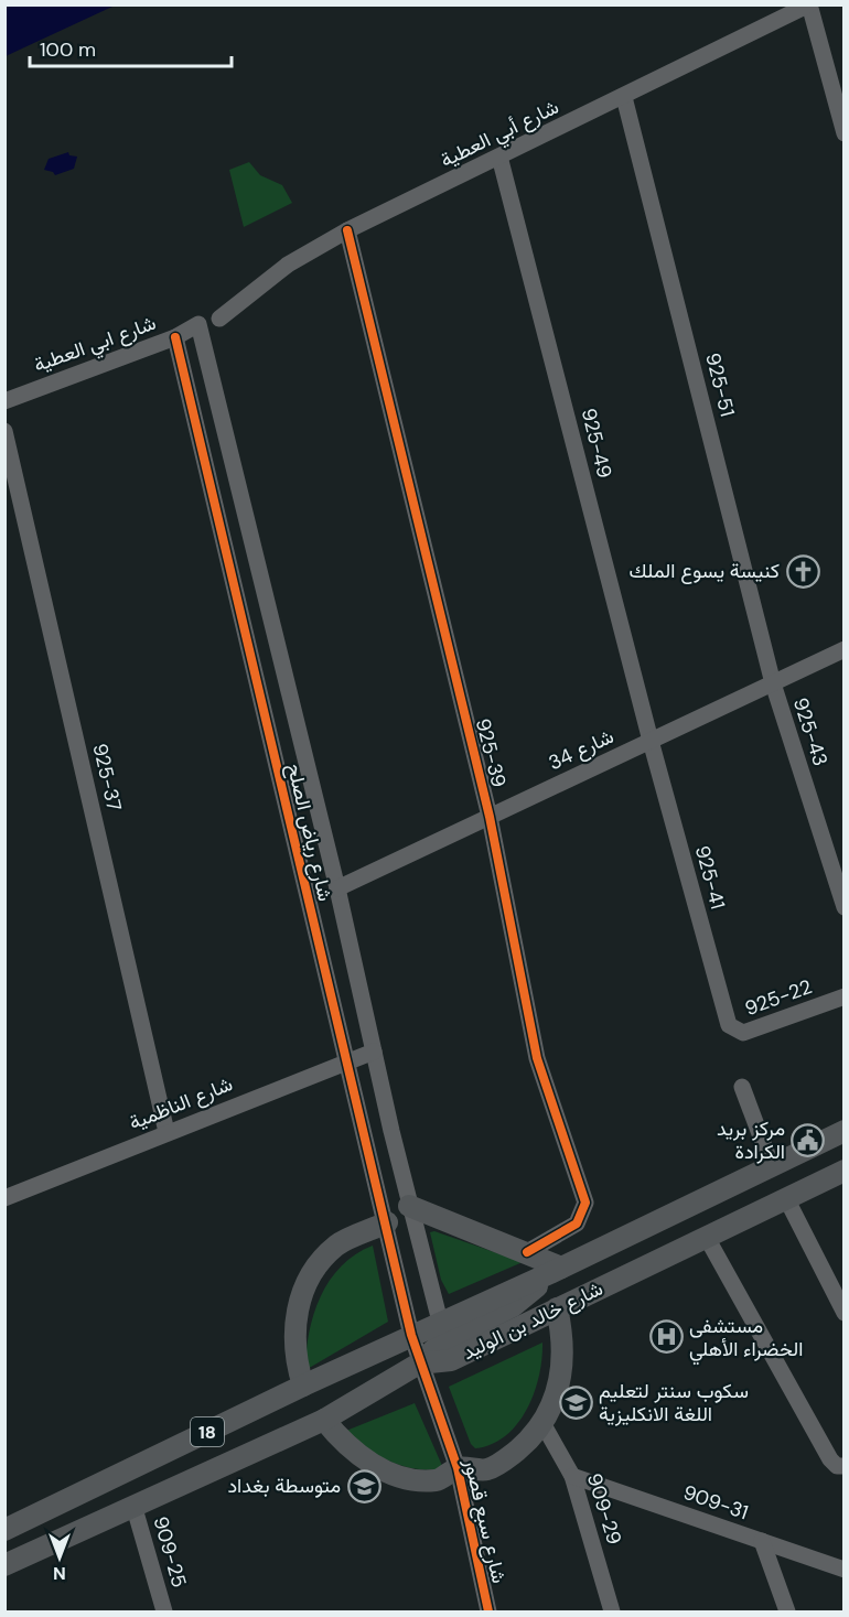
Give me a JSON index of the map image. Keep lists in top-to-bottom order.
{
  "streets": {
    "main road": ["شارع خالد بن الوليد", "18"],
    "street": [
      "شارع أبي العطية",
      "شارع ابي العطية",
      "925-51",
      "925-49",
      "925-43",
      "شارع 34",
      "925-39",
      "925-37",
      "شارع رياض الصلح",
      "925-41",
      "925-22",
      "شارع الناظمية",
      "909-31",
      "909-29",
      "شارع سبع قصور",
      "909-25"
    ]
  },
  "crossings": [
    ["شارع أبي العطية", "925-51"],
    ["شارع أبي العطية", "925-49"],
    ["شارع أبي العطية", "925-39"],
    ["شارع ابي العطية", "شارع رياض الصلح"],
    ["925-51", "925-43"],
    ["925-51", "شارع 34"],
    ["925-49", "شارع 34"],
    ["925-49", "925-41"],
    ["925-43", "شارع 34"],
    ["شارع 34", "925-39"],
    ["شارع 34", "شارع رياض الصلح"],
    ["شارع 34", "925-41"],
    ["925-37", "شارع الناظمية"],
    ["شارع رياض الصلح", "شارع الناظمية"],
    ["شارع رياض الصلح", "شارع خالد بن الوليد"],
    ["شارع رياض الصلح", "شارع سبع قصور"],
    ["925-41", "925-22"],
    ["شارع خالد بن الوليد", "شارع سبع قصور"],
    ["18", "909-25"],
    ["909-31", "909-29"]
  ],
  "places": {
    "church": ["كنيسة يسوع الملك"],
    "public building": ["مركز بريد الكرادة"],
    "hospital": ["مستشفى الخضراء الأهلي"],
    "school or university": ["سكوب سنتر لتعليم اللغة الانكليزية", "متوسطة بغداد"]
  },
  "scale_bar": "100 m",
  "north": "bottom"
}
